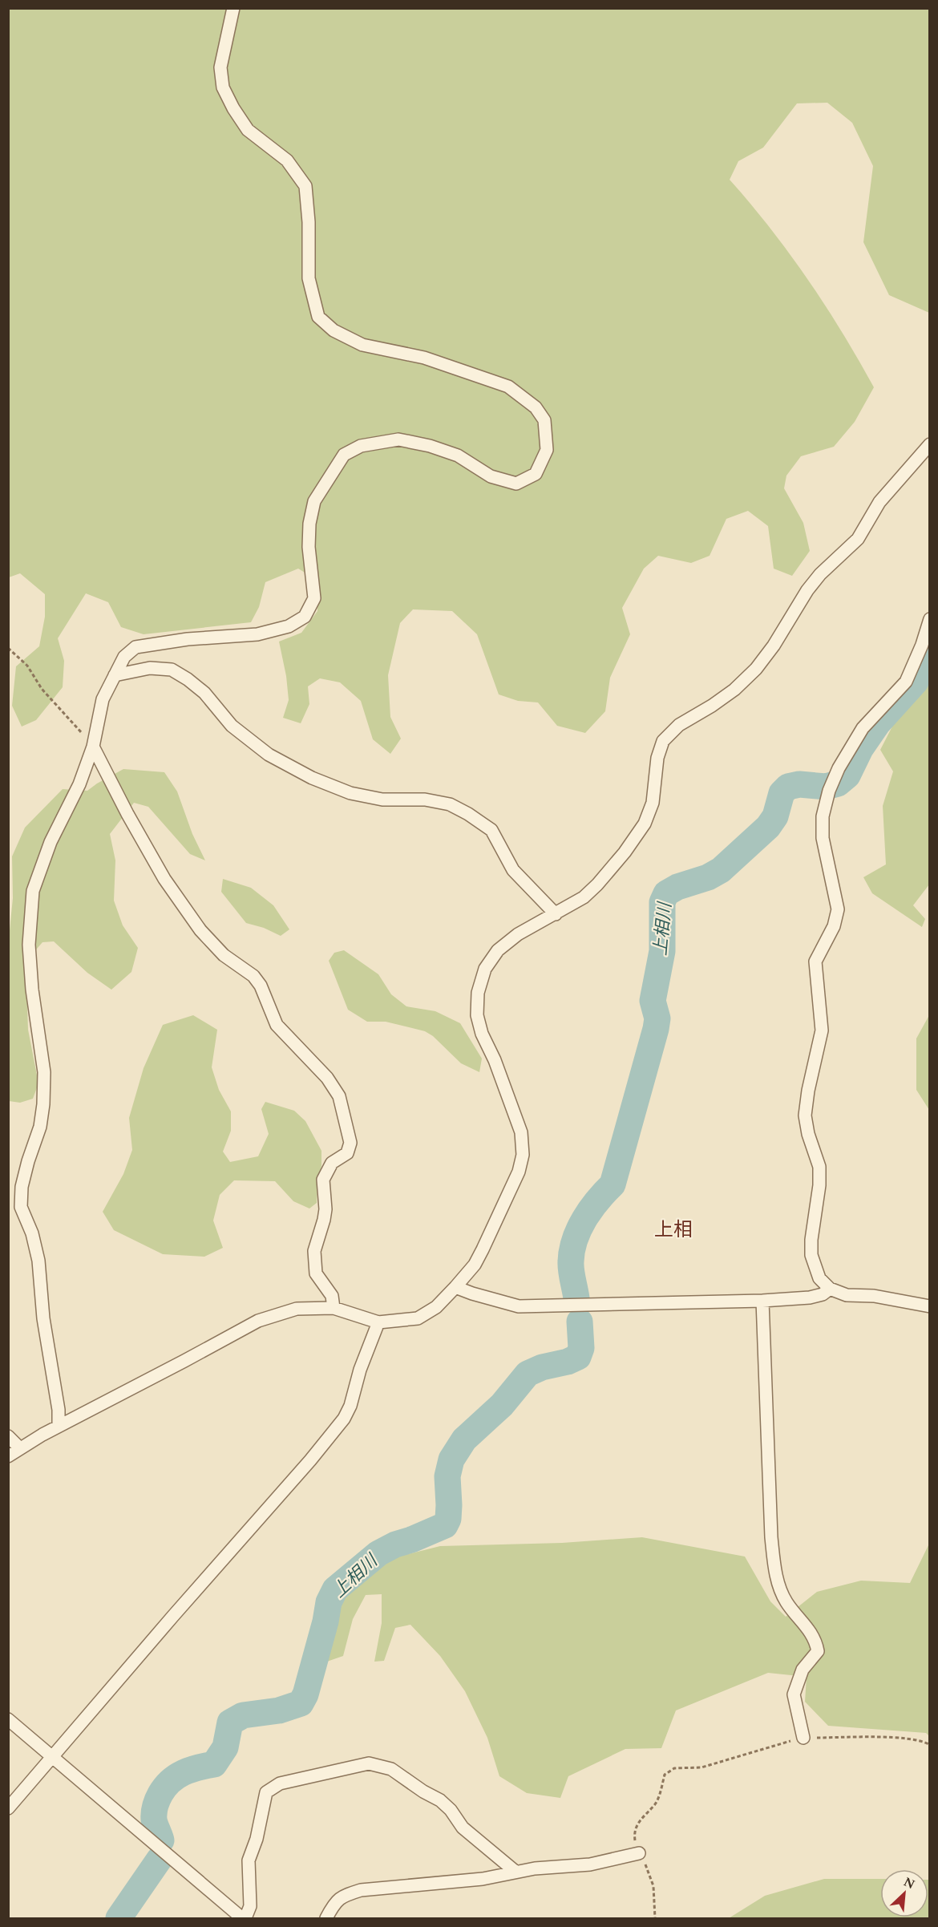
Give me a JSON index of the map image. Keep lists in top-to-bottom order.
{
  "districts": ["上相"],
  "water": ["上相川"],
  "north": "top right"
}
